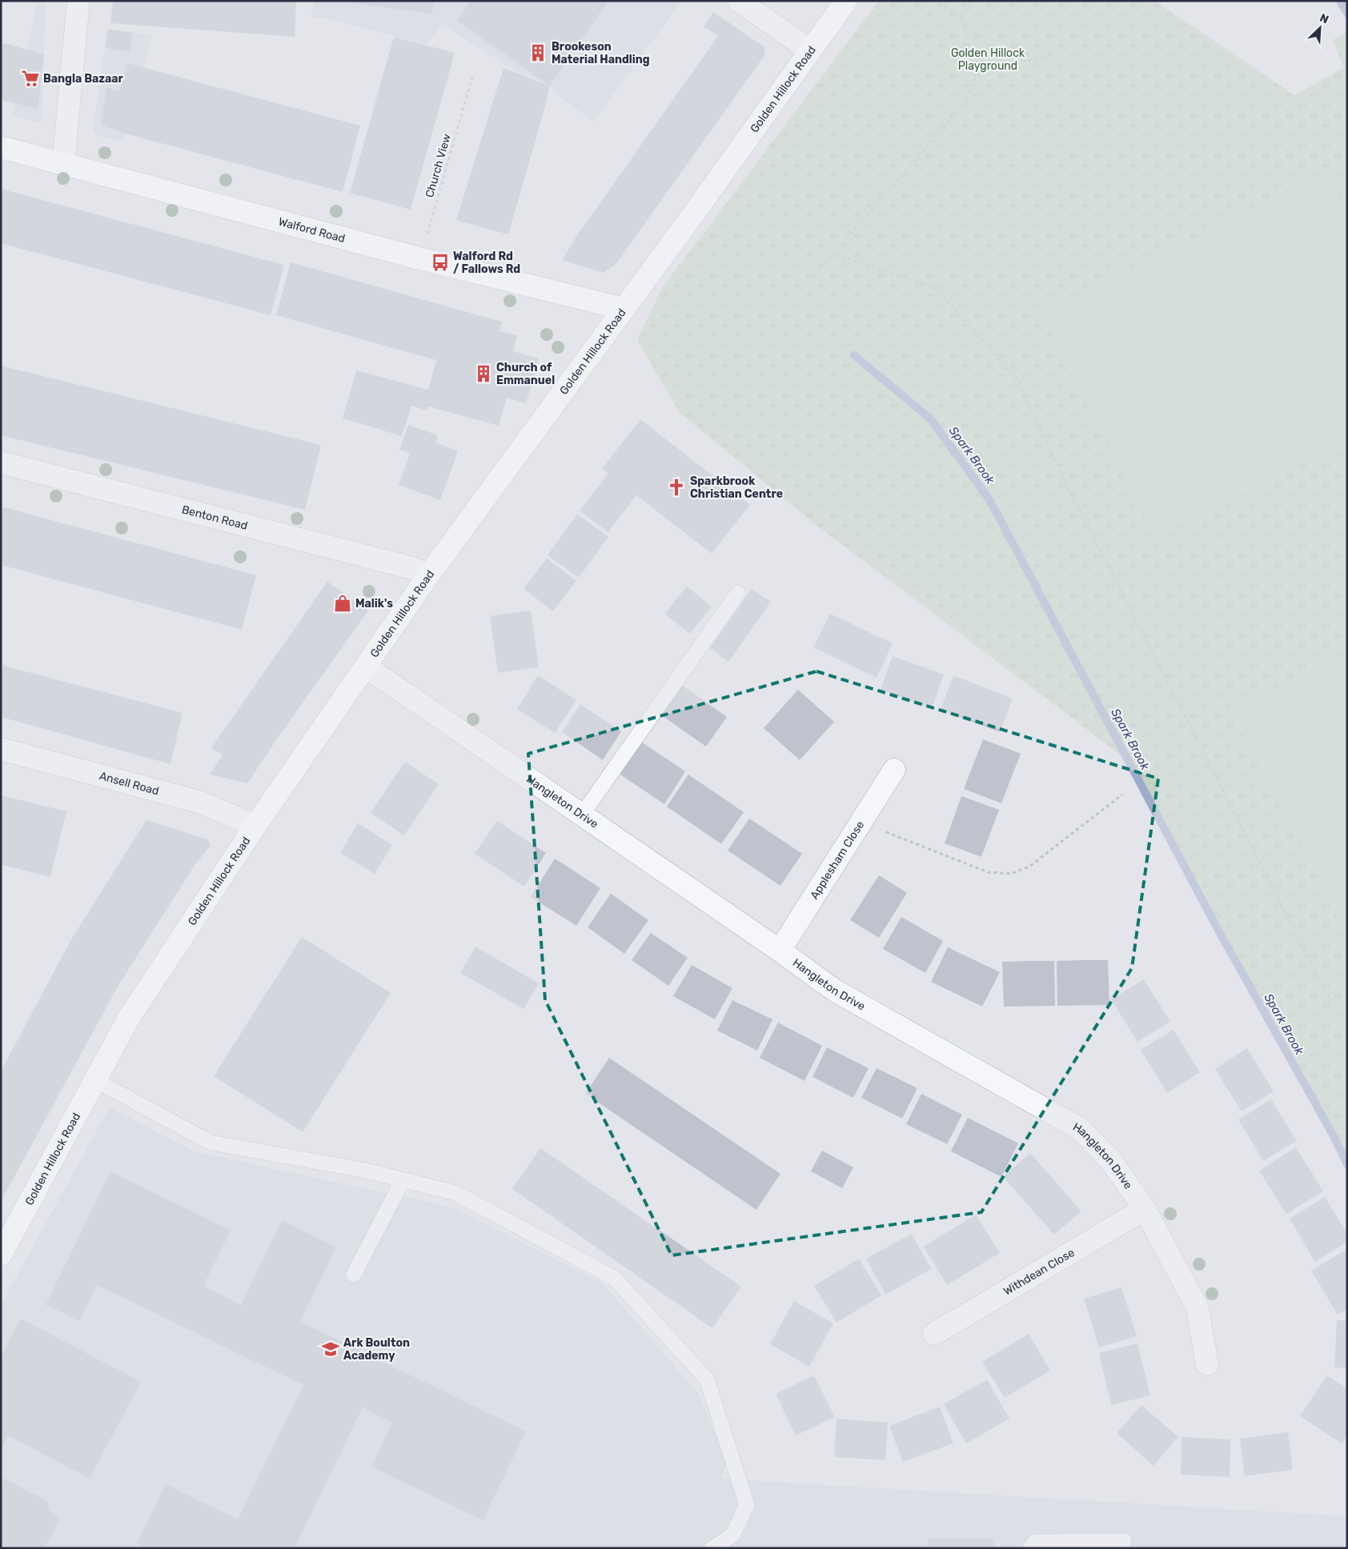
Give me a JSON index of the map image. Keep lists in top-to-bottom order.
{
  "streets": {
    "main road": ["Golden Hillock Road", "Walford Road"],
    "street": [
      "Benton Road",
      "Ansell Road",
      "Hangleton Drive",
      "Applesham Close",
      "Withdean Close"
    ],
    "path": ["Church View"]
  },
  "crossings": [
    ["Golden Hillock Road", "Walford Road"],
    ["Golden Hillock Road", "Benton Road"],
    ["Golden Hillock Road", "Ansell Road"],
    ["Golden Hillock Road", "Hangleton Drive"],
    ["Church View", "Walford Road"],
    ["Hangleton Drive", "Applesham Close"],
    ["Hangleton Drive", "Withdean Close"]
  ],
  "water": ["Spark Brook"],
  "parks": ["Golden Hillock Playground"],
  "places": {
    "building": ["Brookeson Material Handling", "Church of Emmanuel"],
    "supermarket": ["Bangla Bazaar"],
    "bus stop": ["Walford Rd / Fallows Rd"],
    "church": ["Sparkbrook Christian Centre"],
    "shop": ["Malik's"],
    "school or university": ["Ark Boulton Academy"]
  },
  "north": "top right"
}
